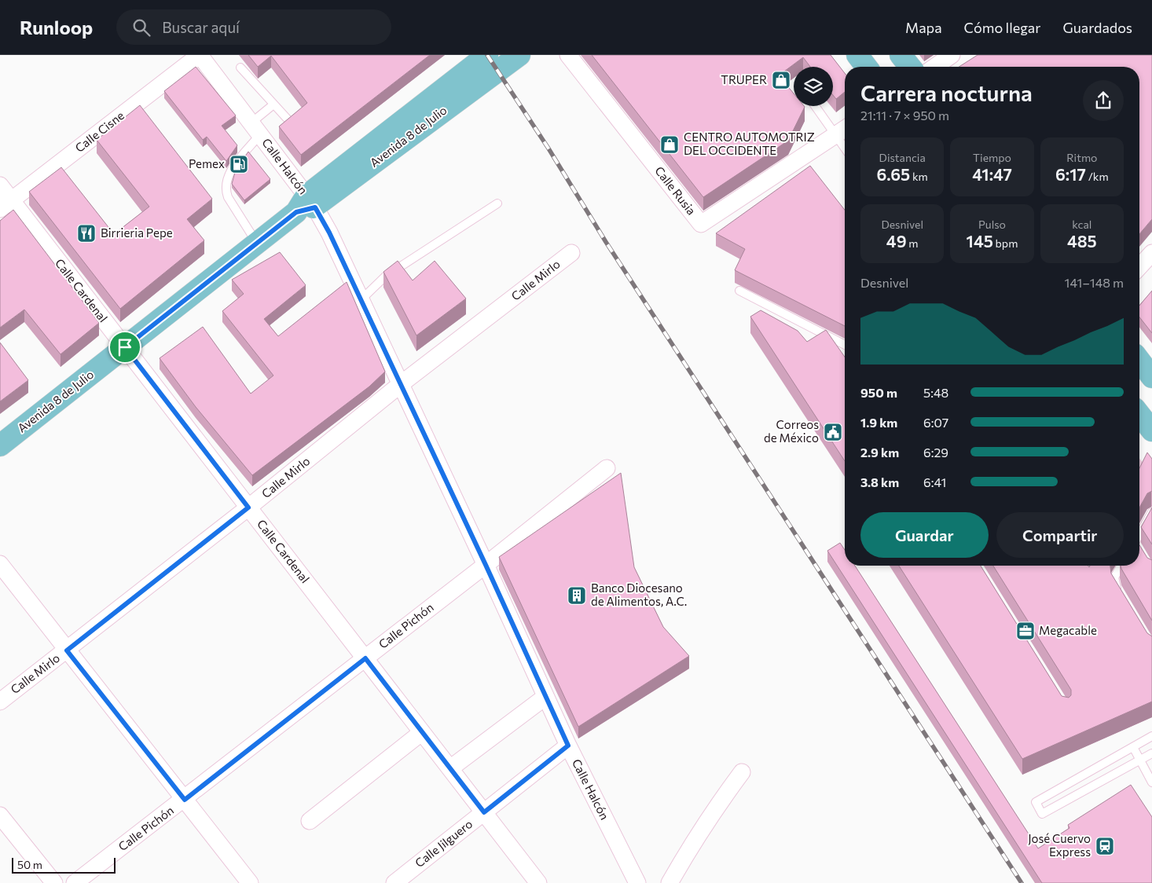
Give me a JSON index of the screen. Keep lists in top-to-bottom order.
{
  "streets": {
    "main road": ["Avenida 8 de Julio"],
    "street": [
      "Calle Cisne",
      "Calle Halcón",
      "Calle Rusia",
      "Calle Mirlo",
      "Calle Cardenal",
      "Calle Pichón",
      "Calle Jilguero"
    ]
  },
  "crossings": [
    ["Calle Cisne", "Calle Halcón"],
    ["Calle Cisne", "Calle Cardenal"],
    ["Avenida 8 de Julio", "Calle Halcón"],
    ["Avenida 8 de Julio", "Calle Cardenal"],
    ["Calle Halcón", "Calle Mirlo"],
    ["Calle Halcón", "Calle Pichón"],
    ["Calle Halcón", "Calle Jilguero"],
    ["Calle Mirlo", "Calle Cardenal"],
    ["Calle Cardenal", "Calle Pichón"],
    ["Calle Cardenal", "Calle Jilguero"]
  ],
  "places": {
    "shop": ["TRUPER", "CENTRO AUTOMOTRIZ DEL OCCIDENTE"],
    "fuel station": ["Pemex"],
    "restaurant": ["Birrieria Pepe"],
    "public building": ["Correos de México"],
    "building": ["Banco Diocesano de Alimentos, A.C."],
    "office": ["Megacable"],
    "station": ["José Cuervo Express"]
  },
  "scale_bar": "50 m",
  "page": {
    "header": "Runloop",
    "search": "Buscar aquí",
    "nav": ["Mapa", "Cómo llegar", "Guardados"],
    "heading": ["Carrera nocturna", "21:11 · 7 × 950 m"],
    "stats": [
      ["Distancia", "6.65 km"],
      ["Tiempo", "41:47"],
      ["Ritmo", "6:17 /km"],
      ["Desnivel", "49 m"],
      ["Pulso", "145 bpm"],
      ["kcal", "485"]
    ],
    "chart": ["Desnivel", "141–148 m"],
    "list": [
      {
        "name": "950 m",
        "note": "5:48"
      },
      {
        "name": "1.9 km",
        "note": "6:07"
      },
      {
        "name": "2.9 km",
        "note": "6:29"
      },
      {
        "name": "3.8 km",
        "note": "6:41"
      }
    ],
    "buttons": ["Guardar", "Compartir"],
    "scale": "50 m"
  }
}
